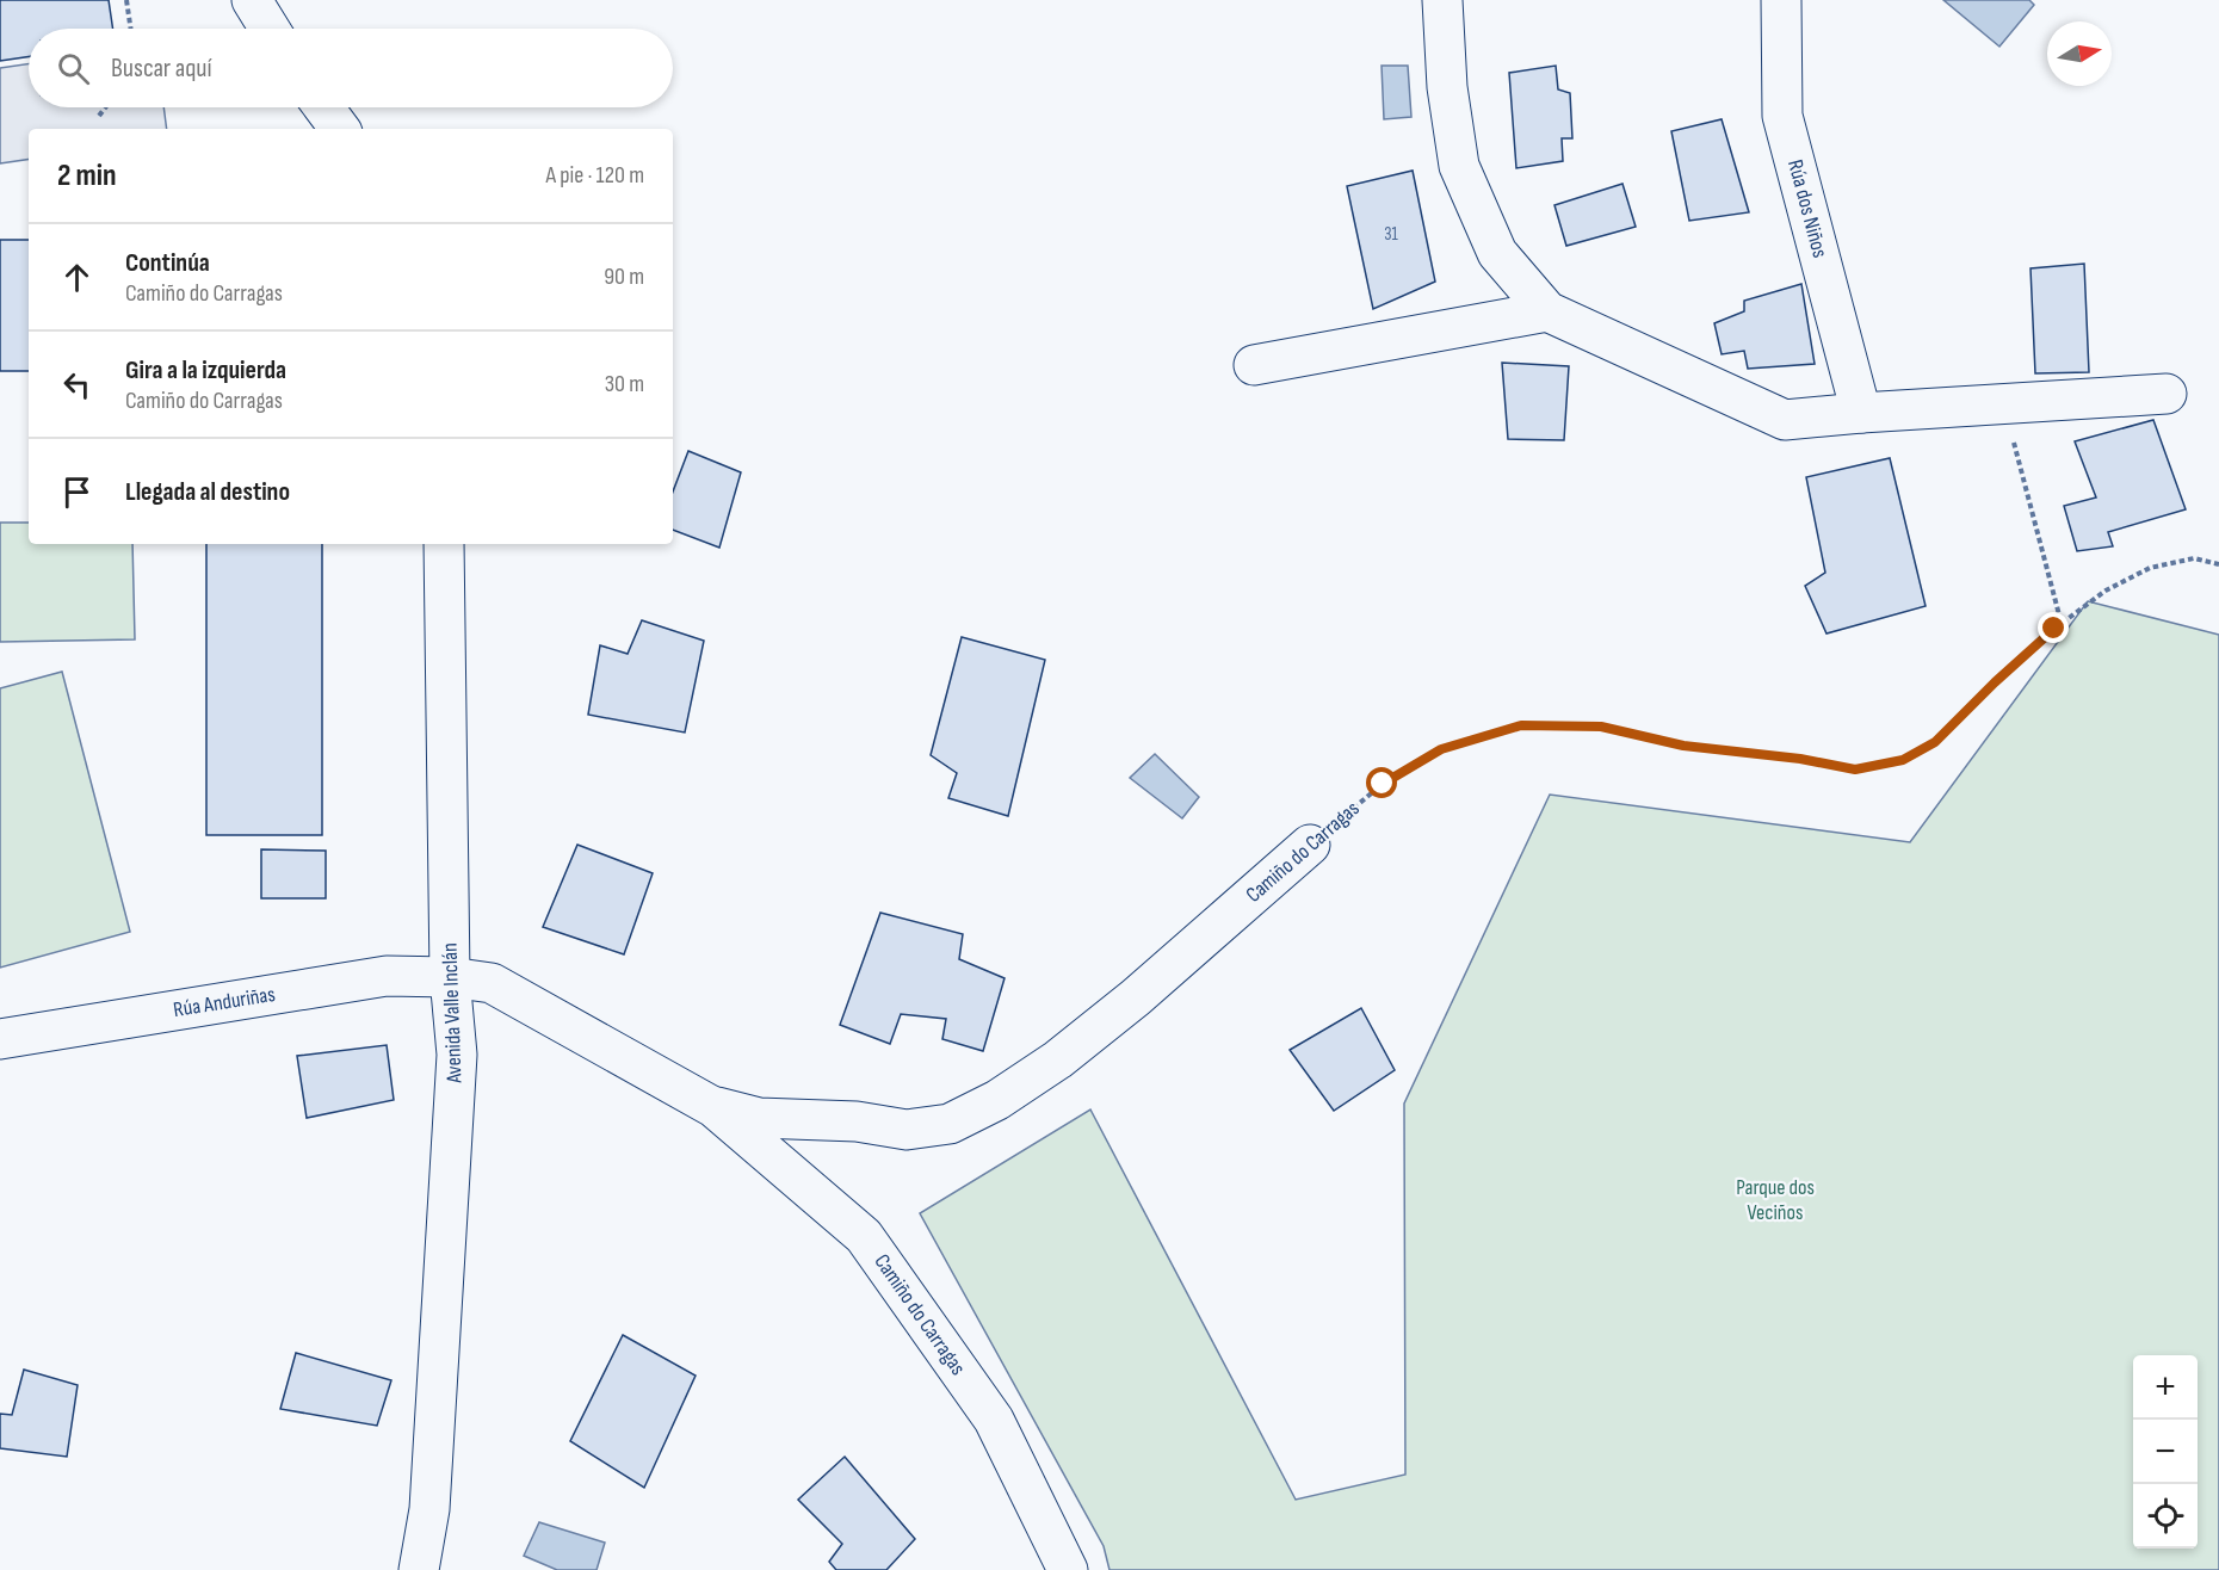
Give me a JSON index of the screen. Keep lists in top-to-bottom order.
{
  "streets": {
    "street": [
      "Rúa dos Niños",
      "Camiño do Carragas",
      "Rúa Anduriñas",
      "Avenida Valle Inclán"
    ]
  },
  "crossings": [
    ["Camiño do Carragas", "Rúa Anduriñas"],
    ["Camiño do Carragas", "Avenida Valle Inclán"],
    ["Rúa Anduriñas", "Avenida Valle Inclán"]
  ],
  "parks": ["Parque dos Veciños"],
  "house_numbers": ["31"],
  "north": "right",
  "page": {
    "search": "Buscar aquí",
    "heading": ["2 min", "A pie · 120 m"],
    "list": [
      ["Continúa", "Camiño do Carragas", "90 m"],
      ["Gira a la izquierda", "Camiño do Carragas", "30 m"],
      "Llegada al destino"
    ],
    "map_buttons": ["+", "−"]
  }
}
